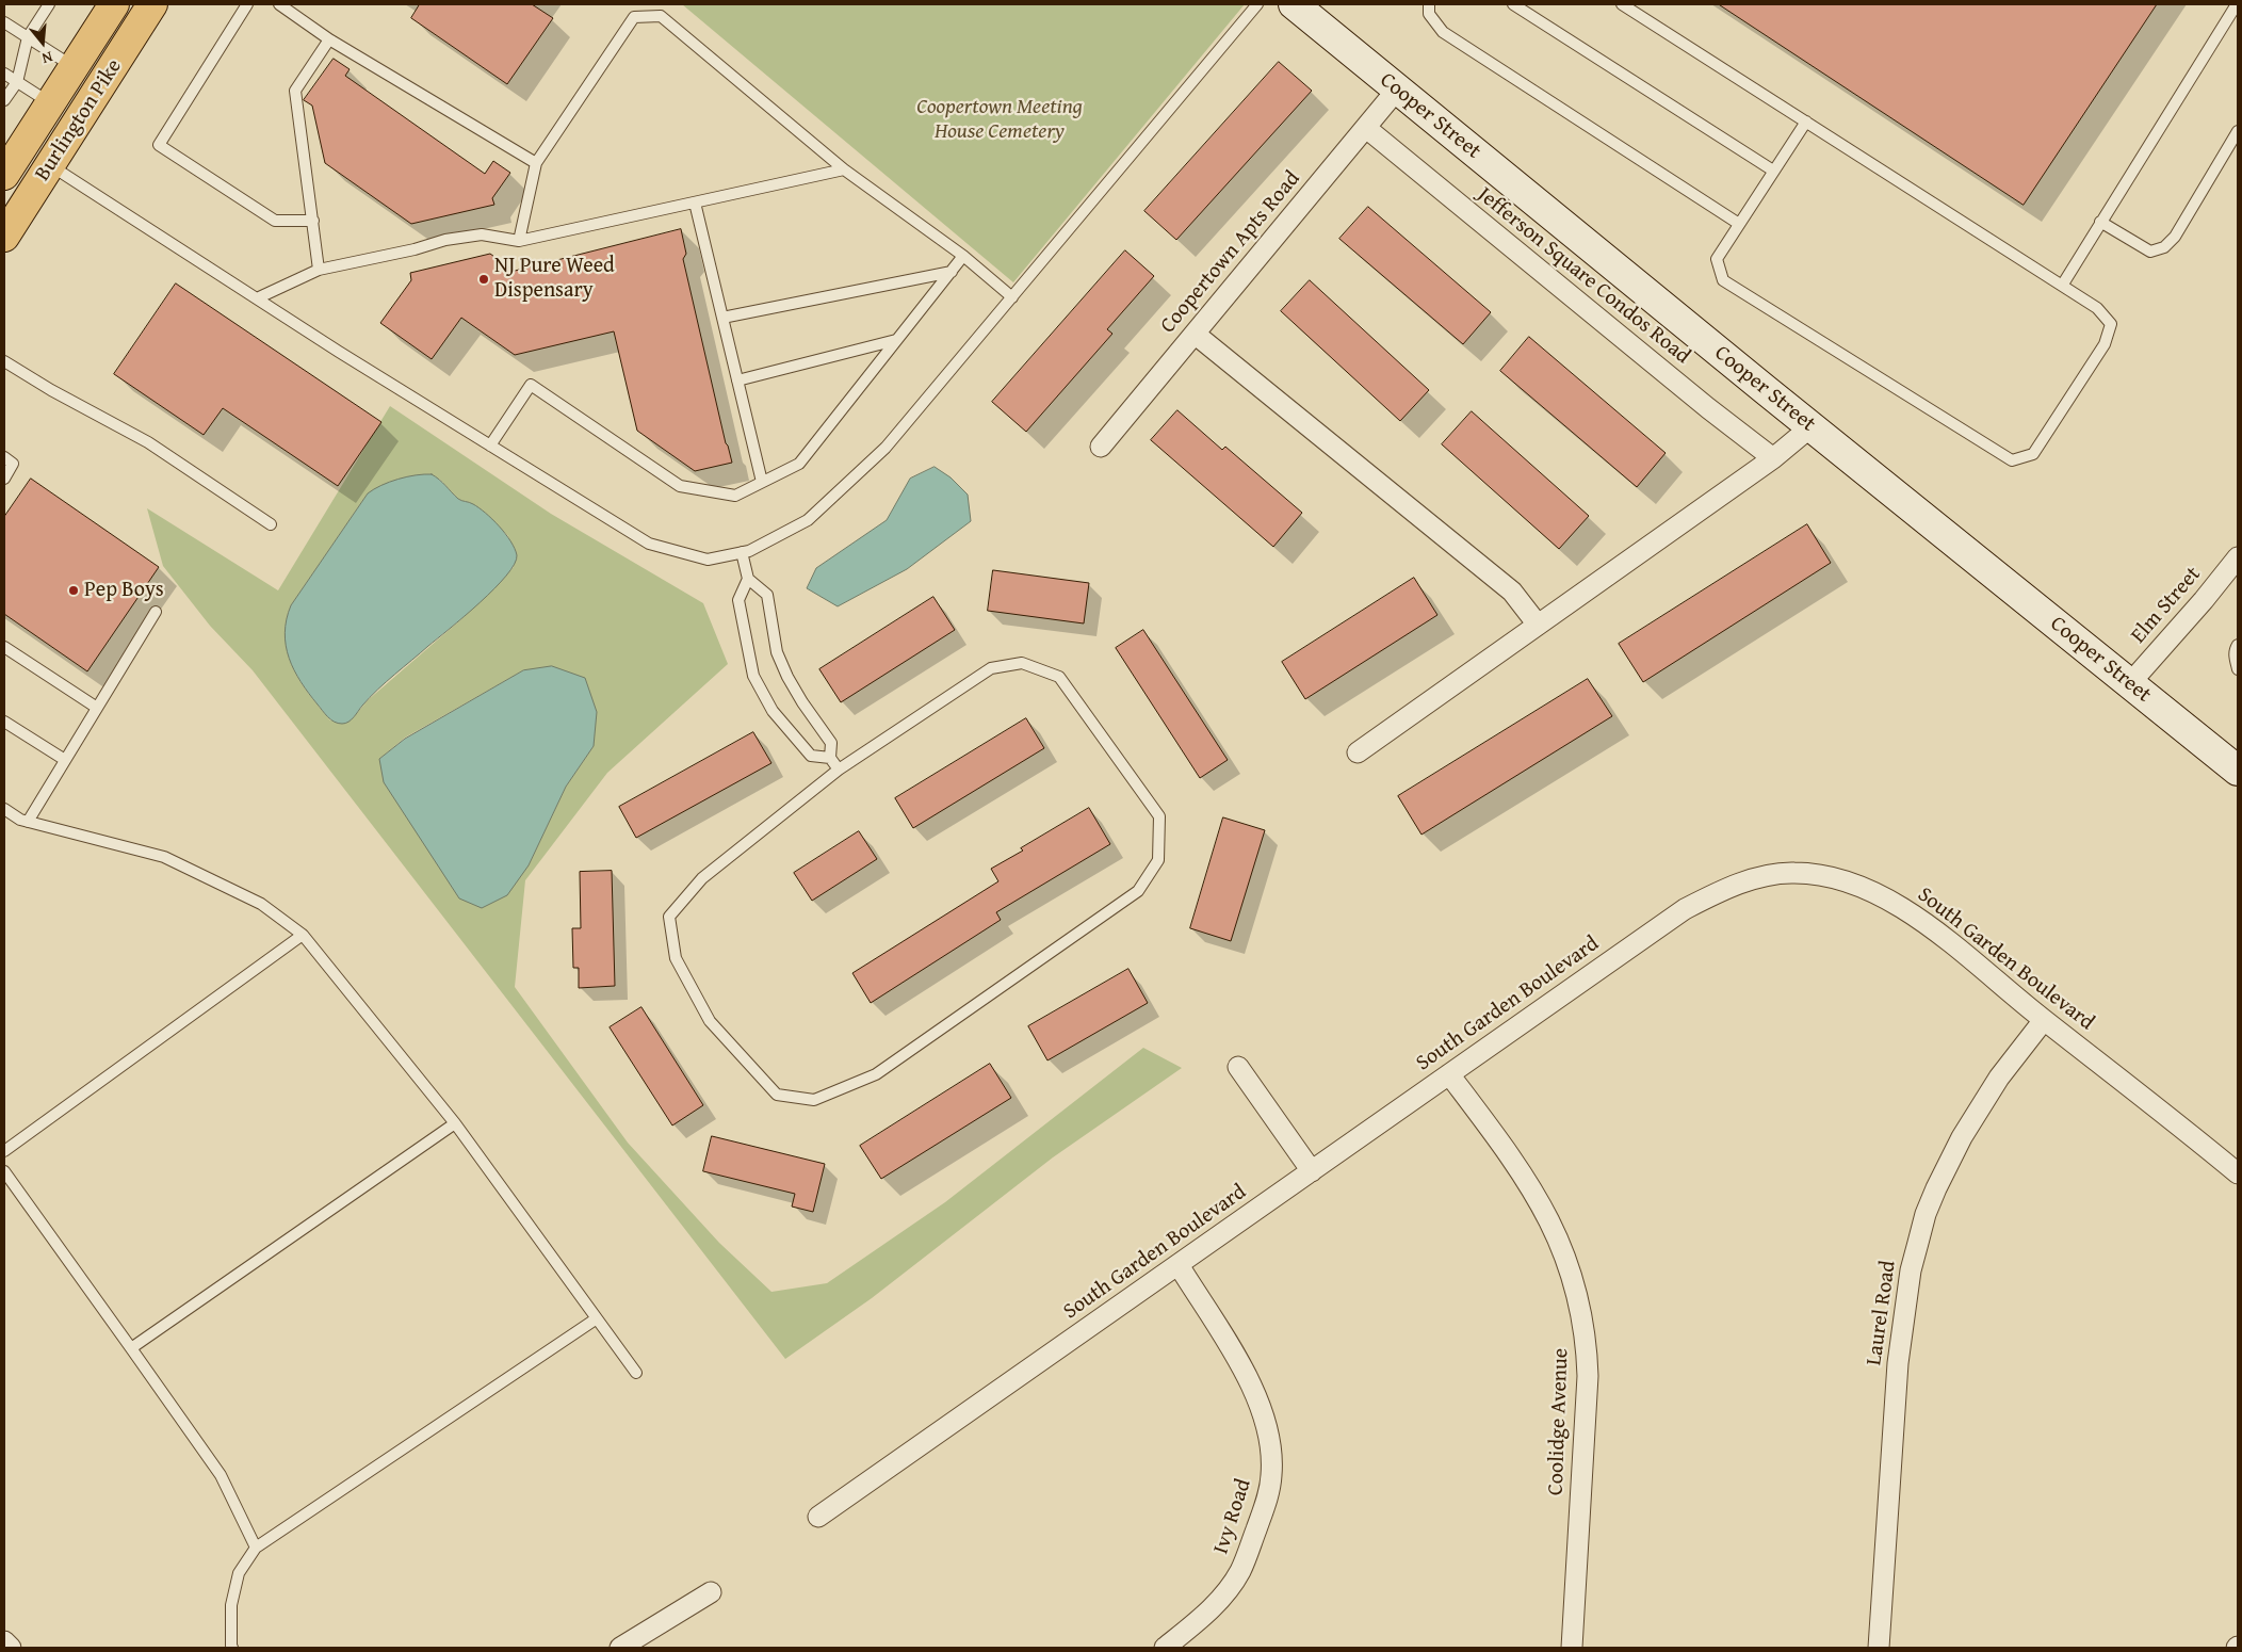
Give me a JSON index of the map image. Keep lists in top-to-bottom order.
{
  "streets": {
    "highway": ["Burlington Pike"],
    "street": [
      "Cooper Street",
      "Coopertown Apts Road",
      "Jefferson Square Condos Road",
      "Elm Street",
      "South Garden Boulevard",
      "Laurel Road",
      "Coolidge Avenue",
      "Ivy Road"
    ]
  },
  "crossings": [
    ["Cooper Street", "Coopertown Apts Road"],
    ["Cooper Street", "Elm Street"],
    ["Coopertown Apts Road", "Jefferson Square Condos Road"],
    ["South Garden Boulevard", "Laurel Road"],
    ["South Garden Boulevard", "Coolidge Avenue"],
    ["South Garden Boulevard", "Ivy Road"]
  ],
  "parks": ["Coopertown Meeting House Cemetery"],
  "places": ["NJ Pure Weed Dispensary", "Pep Boys"],
  "north": "bottom"
}
